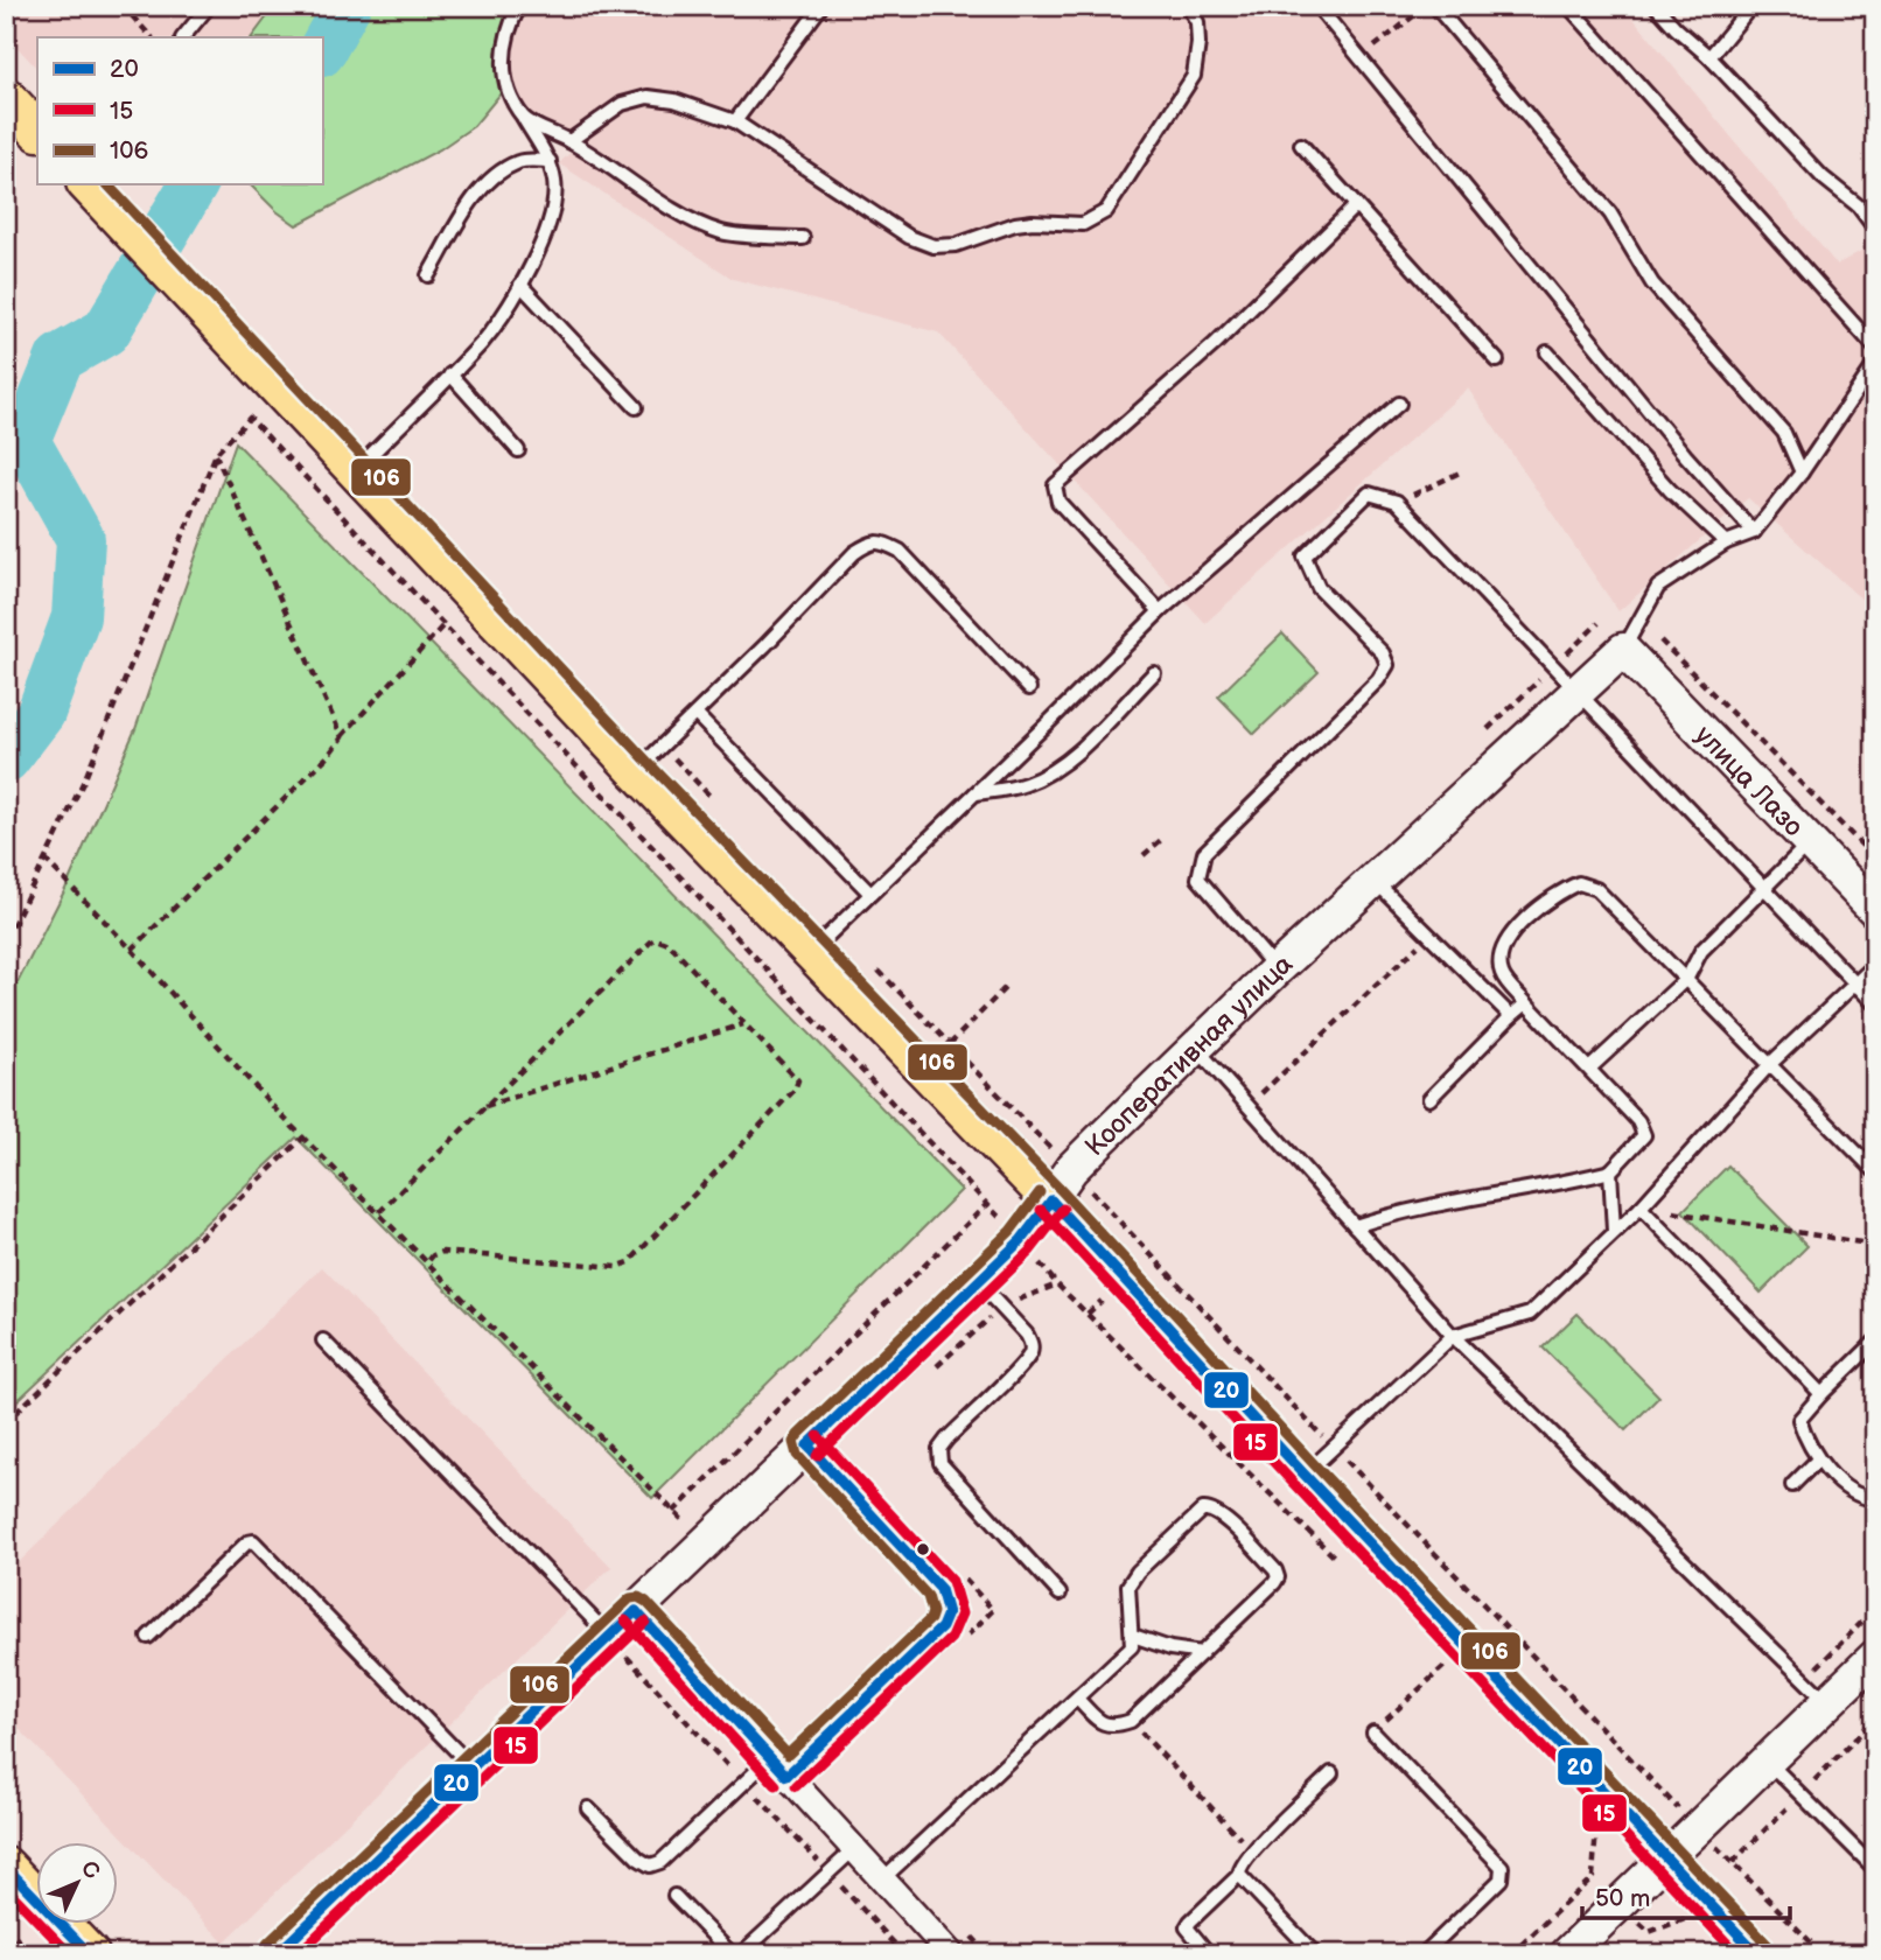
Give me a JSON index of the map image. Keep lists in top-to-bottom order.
{
  "streets": {
    "main road": ["улица Лазо", "Кооперативная улица"]
  },
  "crossings": [
    ["улица Лазо", "Кооперативная улица"]
  ],
  "lines": ["transit line 106", "transit line 20", "transit line 15"],
  "legend": ["20", "15", "106"],
  "scale_bar": "50 m",
  "north": "top right"
}
